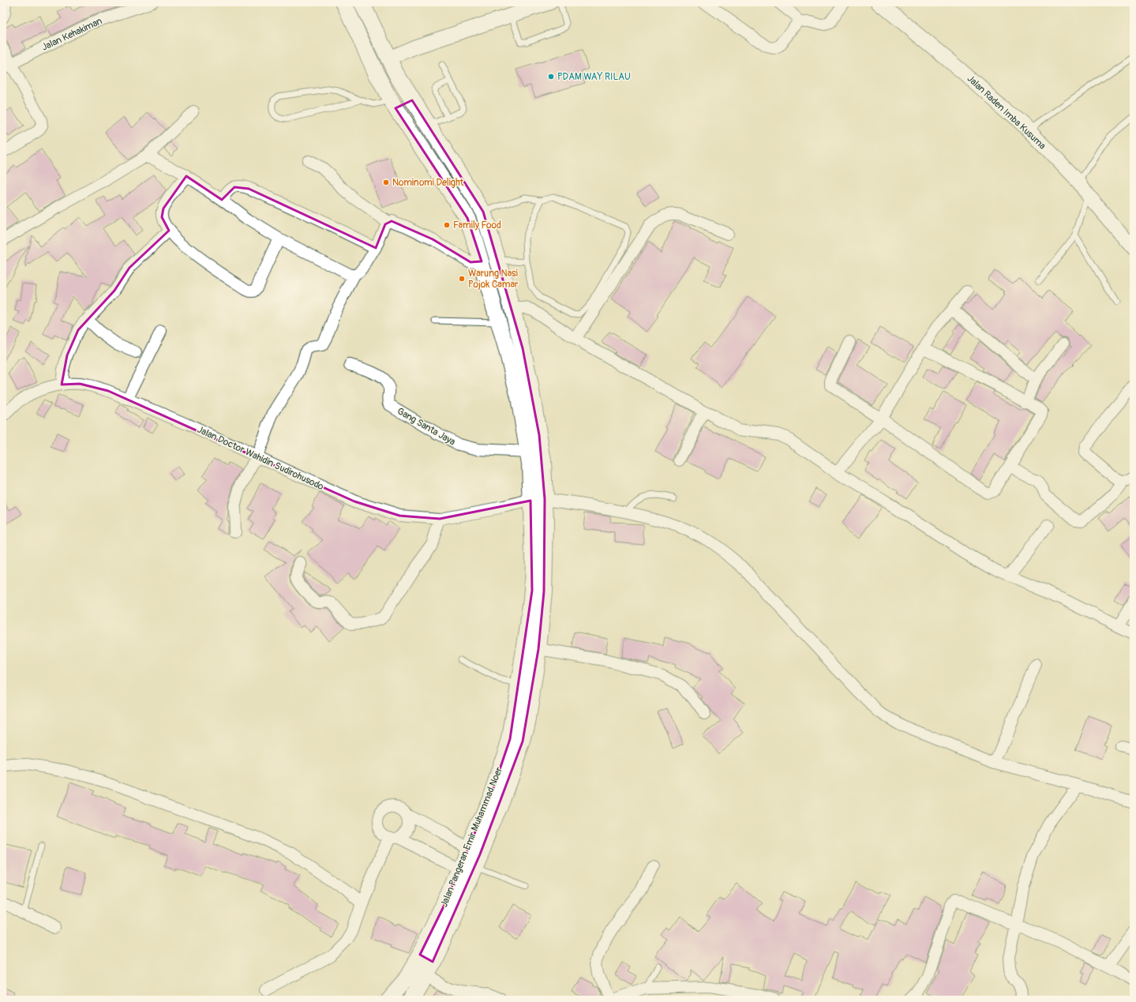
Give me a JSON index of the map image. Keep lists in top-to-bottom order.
{
  "streets": {
    "main road": ["Jalan Pangeran Emir Muhammad Noer"],
    "street": [
      "Jalan Kehakiman",
      "Jalan Raden Imba Kusuma",
      "Gang Santa Jaya",
      "Jalan Doctor Wahidin Sudirohusodo"
    ]
  },
  "crossings": [
    ["Gang Santa Jaya", "Jalan Pangeran Emir Muhammad Noer"],
    ["Jalan Doctor Wahidin Sudirohusodo", "Jalan Pangeran Emir Muhammad Noer"]
  ],
  "places": [
    "PDAM WAY RILAU",
    "Nominomi Delight",
    "Family Food",
    "Warung Nasi Pojok Camar"
  ]
}
